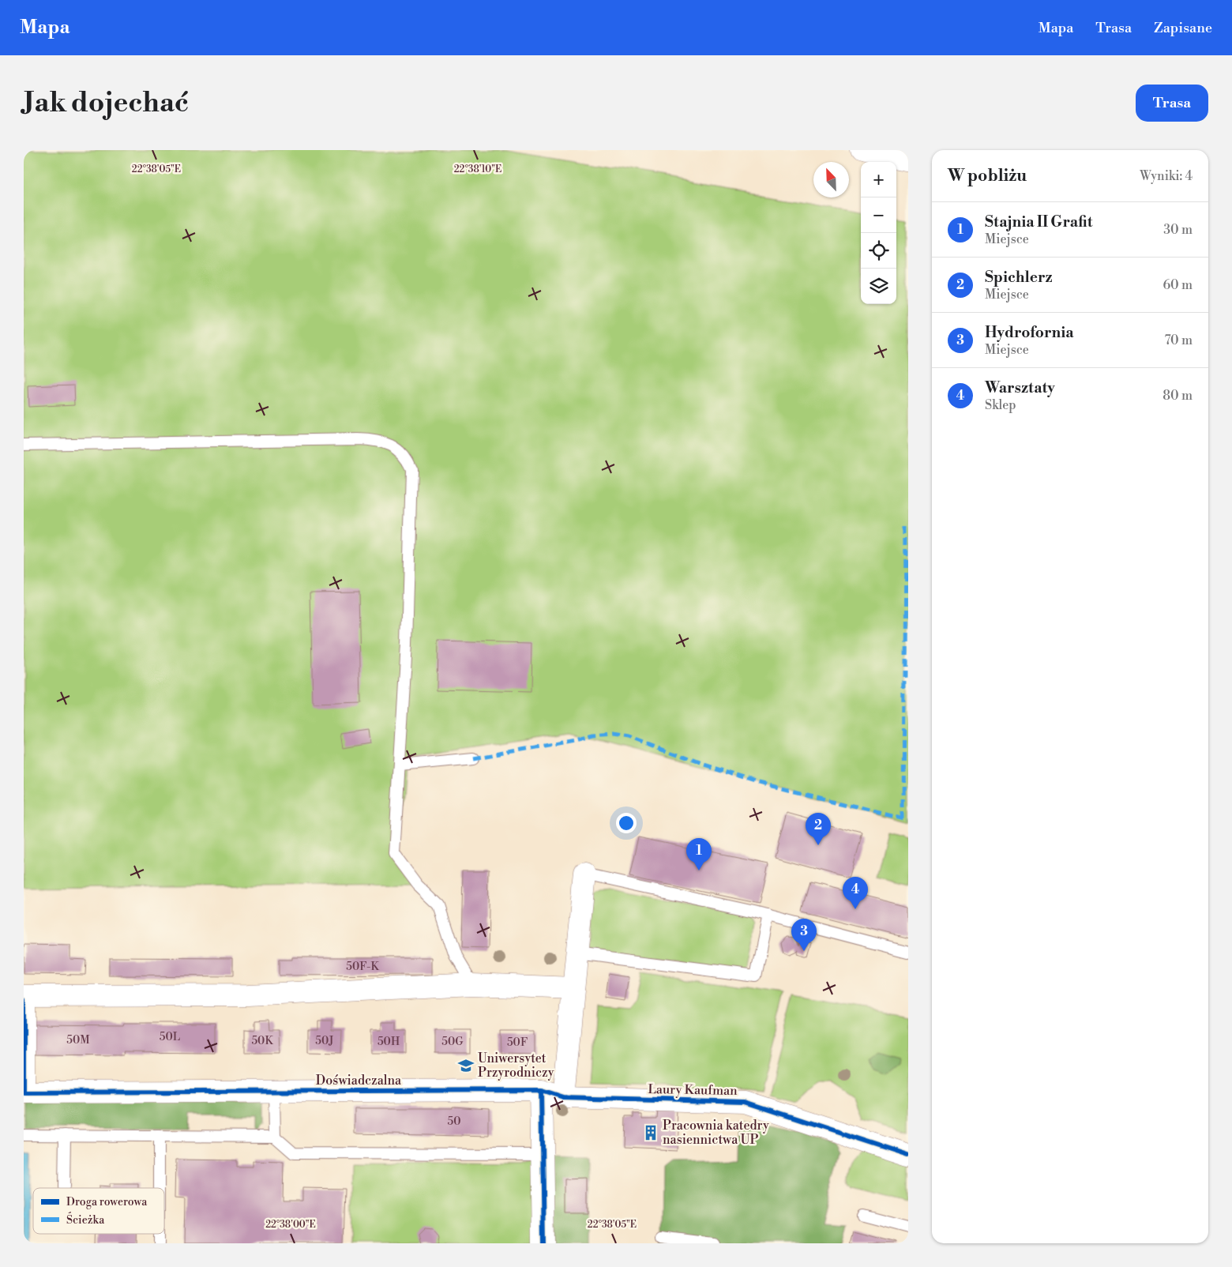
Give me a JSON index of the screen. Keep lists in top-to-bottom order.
{
  "streets": {
    "street": ["Doświadczalna", "Laury Kaufman"]
  },
  "crossings": [
    ["Doświadczalna", "Laury Kaufman"]
  ],
  "places": {
    "school or university": ["Uniwersytet Przyrodniczy"],
    "building": ["Pracownia katedry nasiennictwa UP"]
  },
  "house_numbers": [
    "50F-K",
    "50L",
    "50M",
    "50K",
    "50J",
    "50H",
    "50G",
    "50F",
    "50"
  ],
  "legend": ["Droga rowerowa", "Ścieżka"],
  "north": "top left",
  "page": {
    "header": "Mapa",
    "nav": ["Mapa", "Trasa", "Zapisane"],
    "buttons": "Trasa",
    "title": "Jak dojechać",
    "heading": ["W pobliżu", "Wyniki: 4"],
    "map_buttons": ["+", "−"],
    "list": [
      {
        "mark": "1",
        "name": "Stajnia II Grafit",
        "note": "Miejsce",
        "value": "30 m"
      },
      {
        "mark": "2",
        "name": "Spichlerz",
        "note": "Miejsce",
        "value": "60 m"
      },
      {
        "mark": "3",
        "name": "Hydrofornia",
        "note": "Miejsce",
        "value": "70 m"
      },
      {
        "mark": "4",
        "name": "Warsztaty",
        "note": "Sklep",
        "value": "80 m"
      }
    ],
    "pins": [
      "2",
      "1",
      "4",
      "3"
    ]
  },
  "coordinates": ["22°38'05\"E", "22°38'10\"E", "22°38'00\"E"]
}
